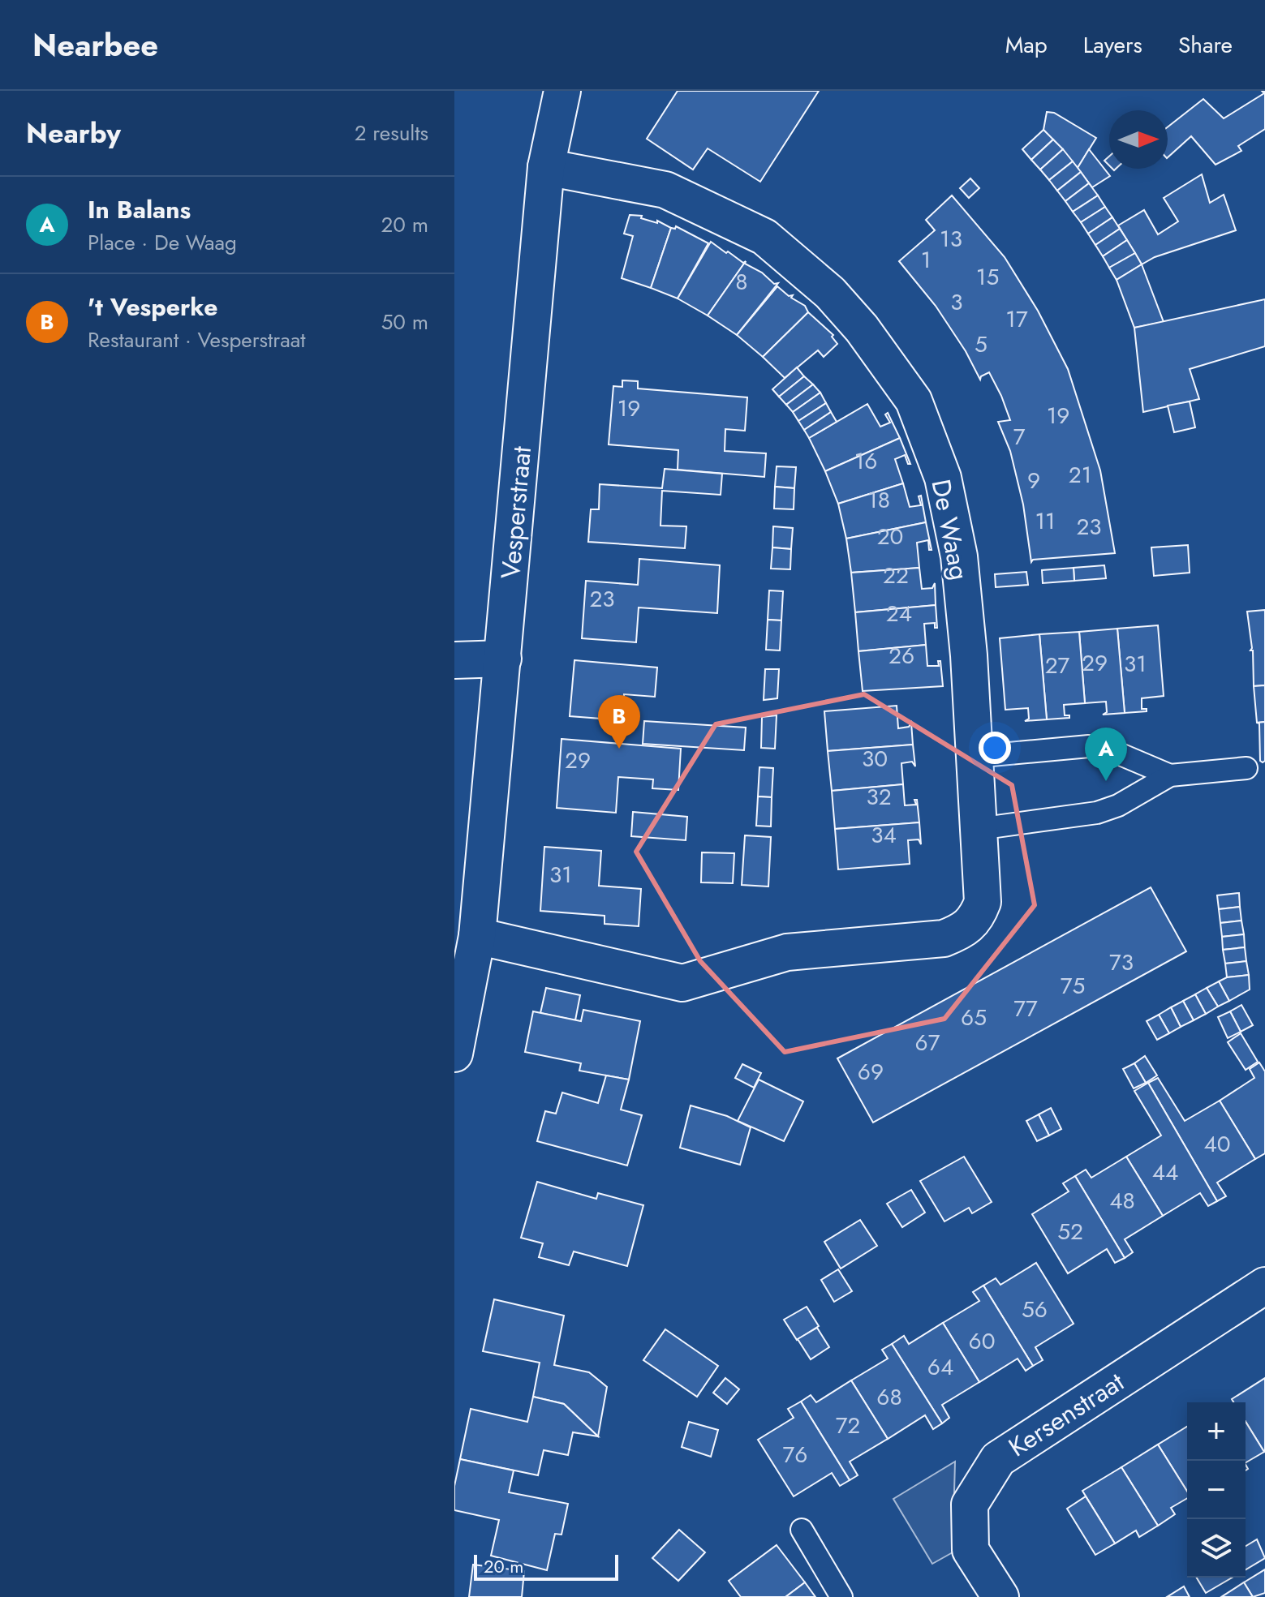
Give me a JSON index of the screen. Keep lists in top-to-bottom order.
{
  "streets": {
    "street": ["Vesperstraat", "De Waag", "Kersenstraat"]
  },
  "crossings": [
    ["Vesperstraat", "De Waag"]
  ],
  "house_numbers": [
    "13",
    "1",
    "15",
    "8",
    "3",
    "17",
    "5",
    "19",
    "19",
    "7",
    "16",
    "21",
    "9",
    "18",
    "11",
    "23",
    "20",
    "22",
    "23",
    "24",
    "26",
    "29",
    "31",
    "27",
    "30",
    "29",
    "32",
    "34",
    "31",
    "73",
    "75",
    "77",
    "65",
    "67",
    "69",
    "40",
    "44",
    "48",
    "52",
    "56",
    "60",
    "64",
    "68",
    "72",
    "76"
  ],
  "scale_bar": "20 m",
  "north": "right",
  "page": {
    "header": "Nearbee",
    "nav": ["Map", "Layers", "Share"],
    "heading": ["Nearby", "2 results"],
    "list": [
      {
        "mark": "A",
        "name": "In Balans",
        "note": "Place · De Waag",
        "value": "20 m"
      },
      {
        "mark": "B",
        "name": "'t Vesperke",
        "note": "Restaurant · Vesperstraat",
        "value": "50 m"
      }
    ],
    "pins": ["B", "A"],
    "map_buttons": ["+", "−"],
    "scale": "20 m"
  }
}
